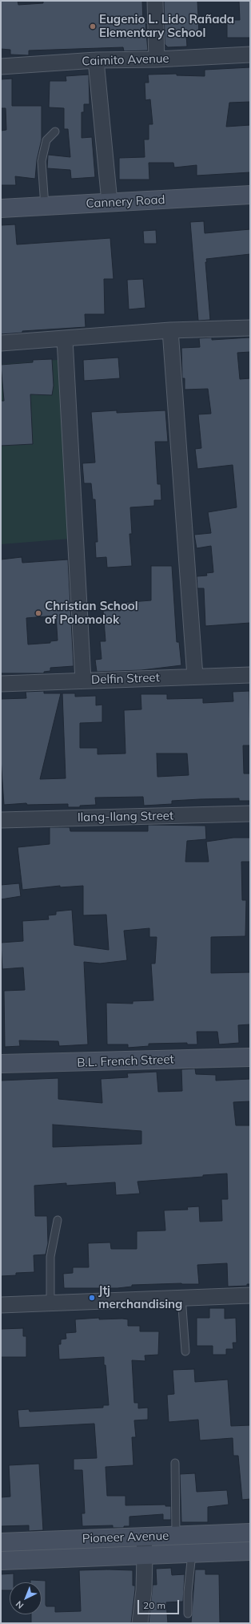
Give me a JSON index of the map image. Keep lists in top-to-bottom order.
{
  "streets": {
    "street": [
      "Caimito Avenue",
      "Cannery Road",
      "Delfin Street",
      "Ilang-Ilang Street",
      "B.L. French Street",
      "Pioneer Avenue"
    ]
  },
  "places": ["Eugenio L. Lido Rañada Elementary School", "Christian School of Polomolok", "Jtj merchandising"],
  "scale_bar": "20 m",
  "north": "bottom left"
}
